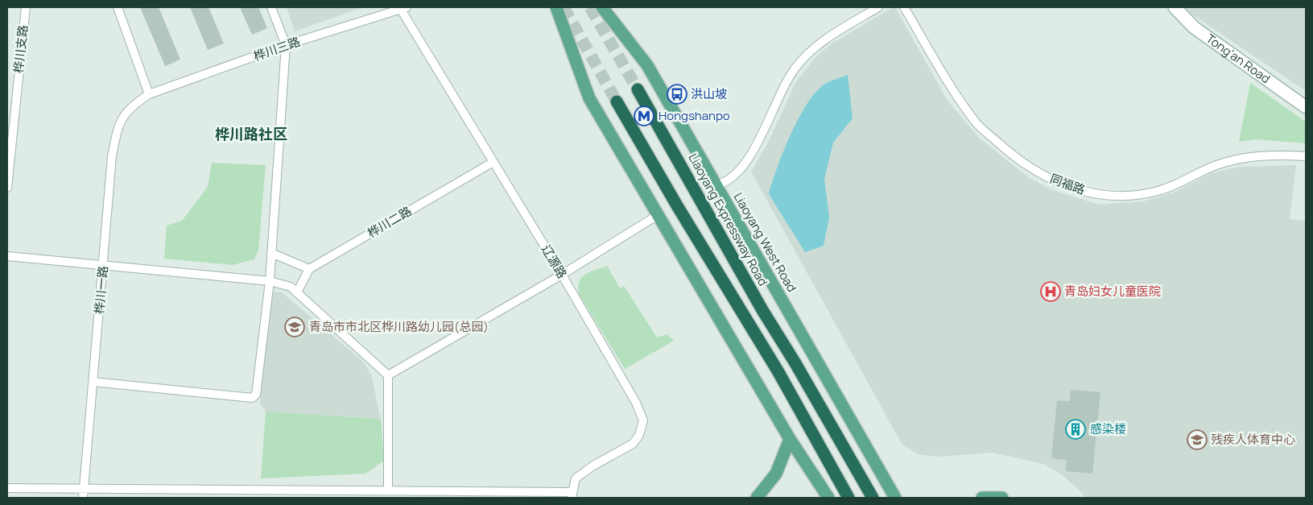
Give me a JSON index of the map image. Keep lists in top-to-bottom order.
{
  "streets": {
    "highway": ["Liaoyang Expressway Road"],
    "main road": ["Liaoyang West Road"],
    "street": [
      "桦川支路",
      "桦川三路",
      "Tong'an Road",
      "同福路",
      "桦川二路",
      "辽源路",
      "桦川一路"
    ]
  },
  "crossings": [
    ["桦川三路", "辽源路"],
    ["桦川三路", "桦川一路"],
    ["桦川二路", "辽源路"]
  ],
  "districts": ["桦川路社区"],
  "places": {
    "bus stop": ["洪山坡"],
    "metro station": ["Hongshanpo"],
    "hospital": ["青岛妇女儿童医院"],
    "school or university": ["青岛市市北区桦川路幼儿园(总园)", "残疾人体育中心"],
    "building": ["感染楼"]
  }
}
